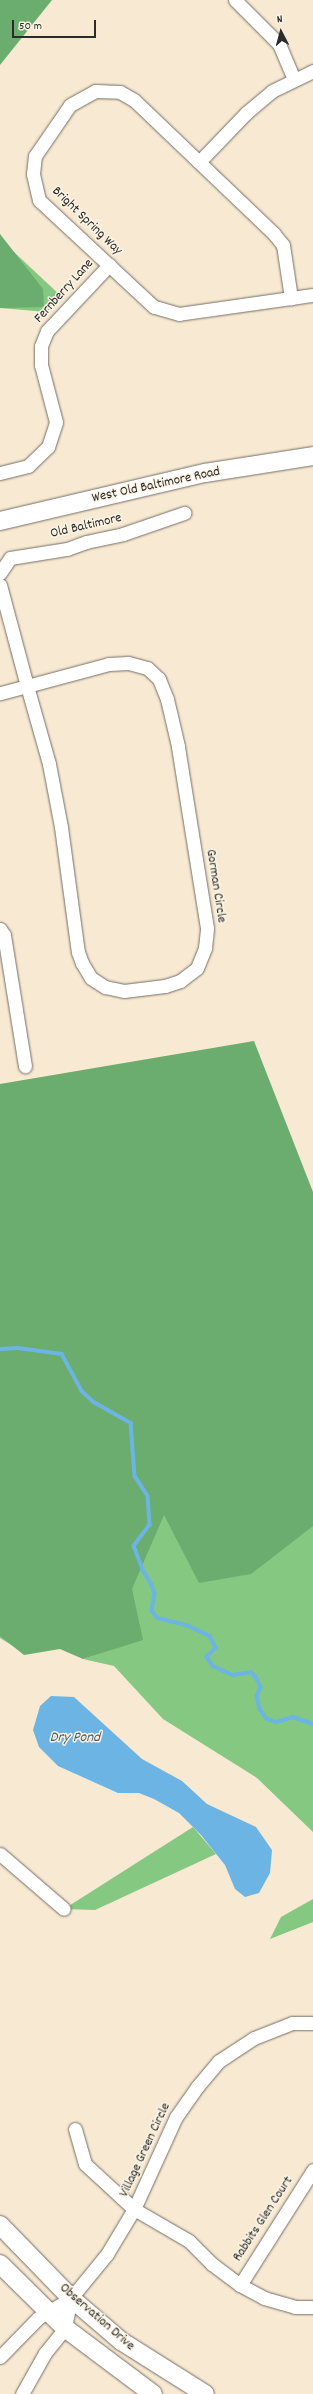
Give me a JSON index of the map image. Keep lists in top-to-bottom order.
{
  "streets": {
    "street": [
      "Bright Spring Way",
      "Fernberry Lane",
      "West Old Baltimore Road",
      "Old Baltimore",
      "Gorman Circle",
      "Village Green Circle",
      "Rabbits Glen Court",
      "Observation Drive"
    ]
  },
  "crossings": [
    ["Bright Spring Way", "Fernberry Lane"],
    ["Village Green Circle", "Rabbits Glen Court"]
  ],
  "water": ["Dry Pond"],
  "scale_bar": "50 m",
  "north": "top"
}
